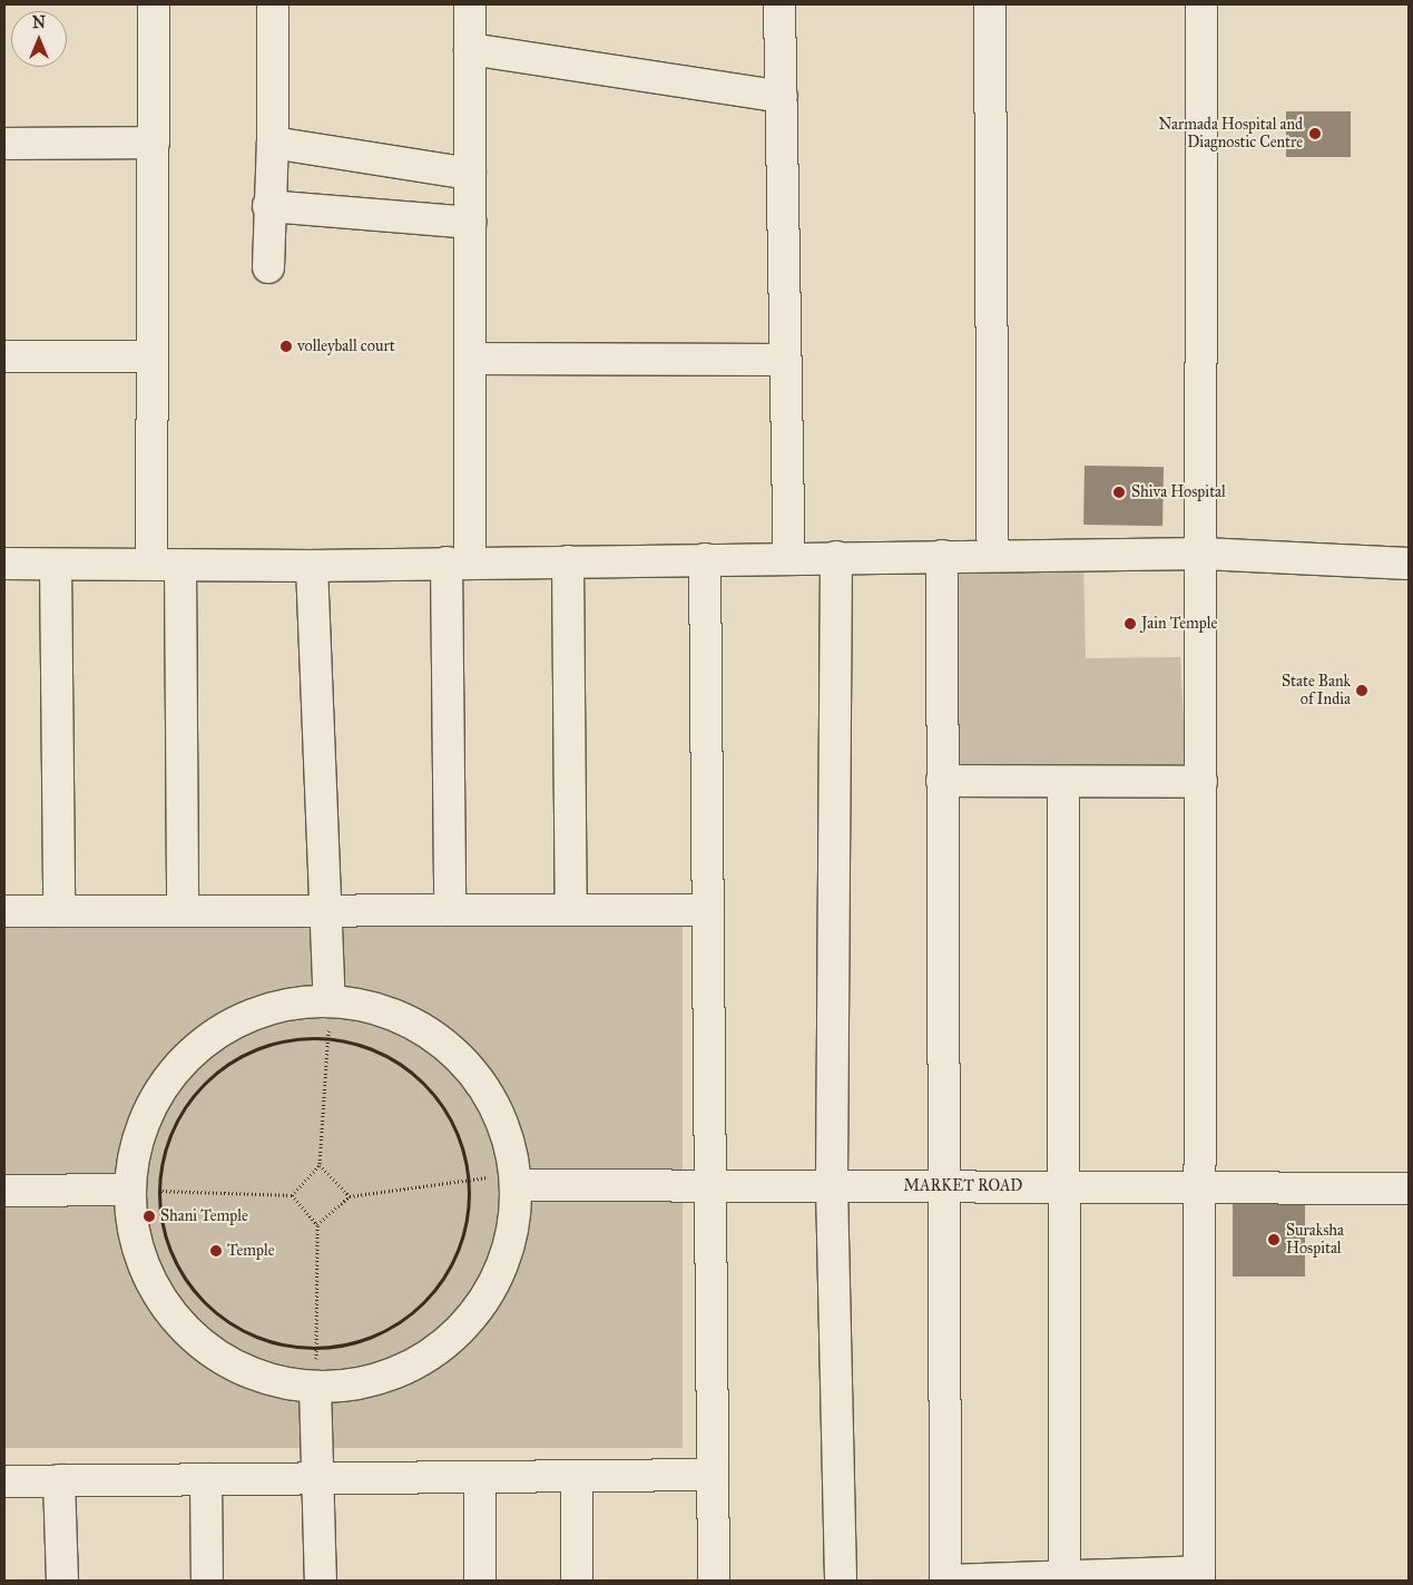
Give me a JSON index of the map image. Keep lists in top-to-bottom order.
{
  "streets": {
    "street": ["MARKET ROAD"]
  },
  "places": [
    "Narmada Hospital and Diagnostic Centre",
    "volleyball court",
    "Shiva Hospital",
    "Jain Temple",
    "State Bank of India",
    "Shani Temple",
    "Suraksha Hospital",
    "Temple"
  ],
  "north": "top"
}
